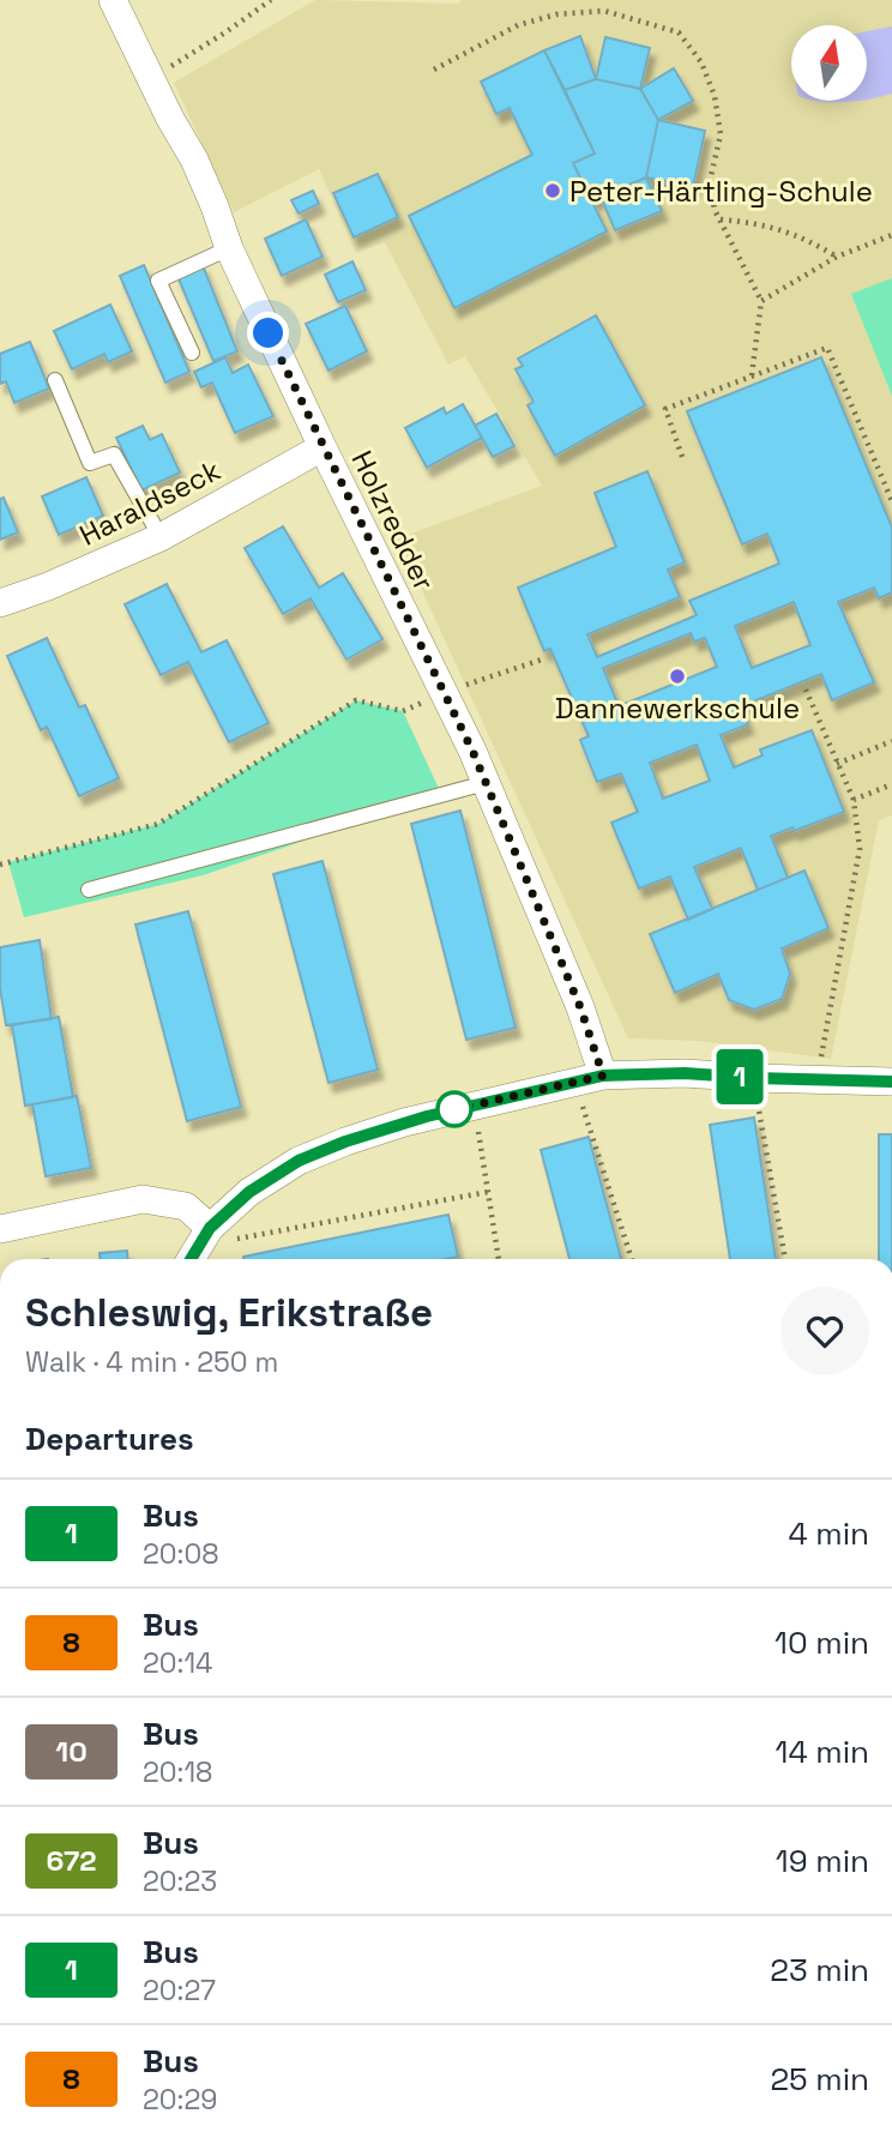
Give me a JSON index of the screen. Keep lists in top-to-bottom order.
{
  "streets": {
    "street": ["Haraldseck", "Holzredder"]
  },
  "crossings": [
    ["Haraldseck", "Holzredder"]
  ],
  "places": ["Peter-Härtling-Schule", "Dannewerkschule"],
  "lines": ["bus line 1"],
  "north": "top",
  "page": {
    "on_map": "1",
    "heading": [
      ["Schleswig, Erikstraße", "Walk · 4 min · 250 m"],
      "Departures"
    ],
    "list": [
      {
        "mark": "1",
        "name": "Bus",
        "note": "20:08",
        "value": "4 min"
      },
      {
        "mark": "8",
        "name": "Bus",
        "note": "20:14",
        "value": "10 min"
      },
      {
        "mark": "10",
        "name": "Bus",
        "note": "20:18",
        "value": "14 min"
      },
      {
        "mark": "672",
        "name": "Bus",
        "note": "20:23",
        "value": "19 min"
      },
      {
        "mark": "1",
        "name": "Bus",
        "note": "20:27",
        "value": "23 min"
      },
      {
        "mark": "8",
        "name": "Bus",
        "note": "20:29",
        "value": "25 min"
      }
    ]
  }
}
